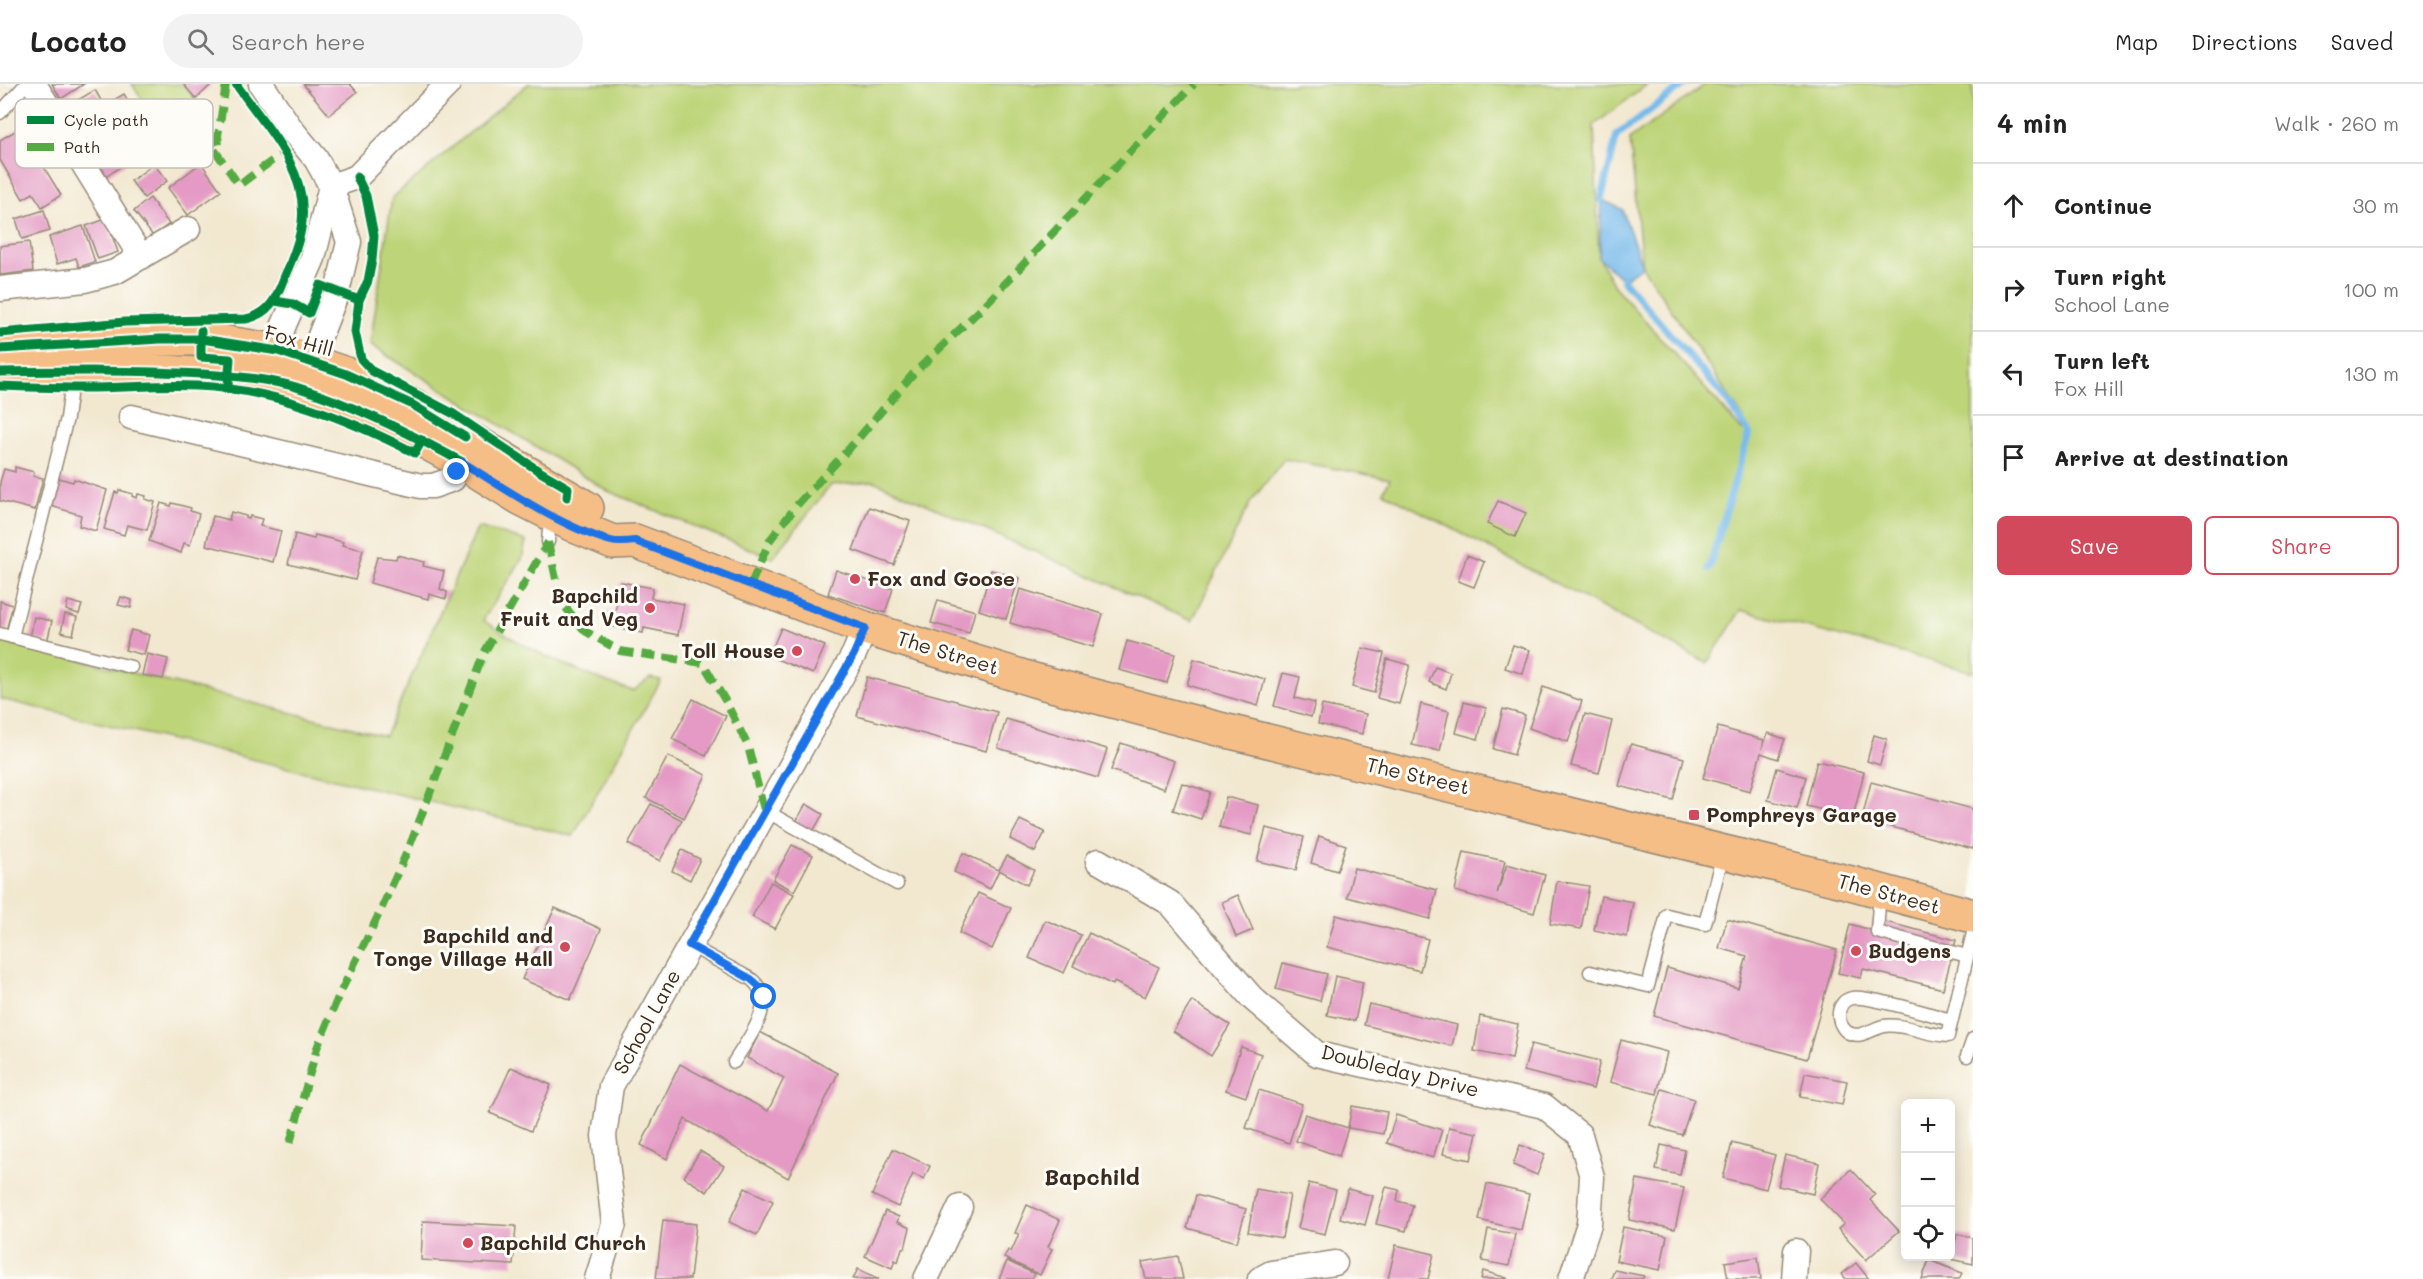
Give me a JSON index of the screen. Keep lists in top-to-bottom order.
{
  "streets": {
    "main road": ["Fox Hill", "The Street"],
    "street": ["School Lane", "Doubleday Drive"]
  },
  "crossings": [
    ["Fox Hill", "The Street"],
    ["Fox Hill", "School Lane"],
    ["The Street", "School Lane"]
  ],
  "districts": ["Bapchild"],
  "places": {
    "other": [
      "Fox and Goose",
      "Bapchild Fruit and Veg",
      "Toll House",
      "Bapchild and Tonge Village Hall",
      "Budgens",
      "Bapchild Church"
    ],
    "transit": ["Pomphreys Garage"]
  },
  "legend": ["Cycle path", "Path"],
  "page": {
    "header": "Locato",
    "search": "Search here",
    "nav": ["Map", "Directions", "Saved"],
    "heading": ["4 min", "Walk · 260 m"],
    "list": [
      ["Continue", "30 m"],
      ["Turn right", "School Lane", "100 m"],
      ["Turn left", "Fox Hill", "130 m"],
      "Arrive at destination"
    ],
    "buttons": ["Save", "Share"],
    "map_buttons": ["+", "−"]
  }
}
